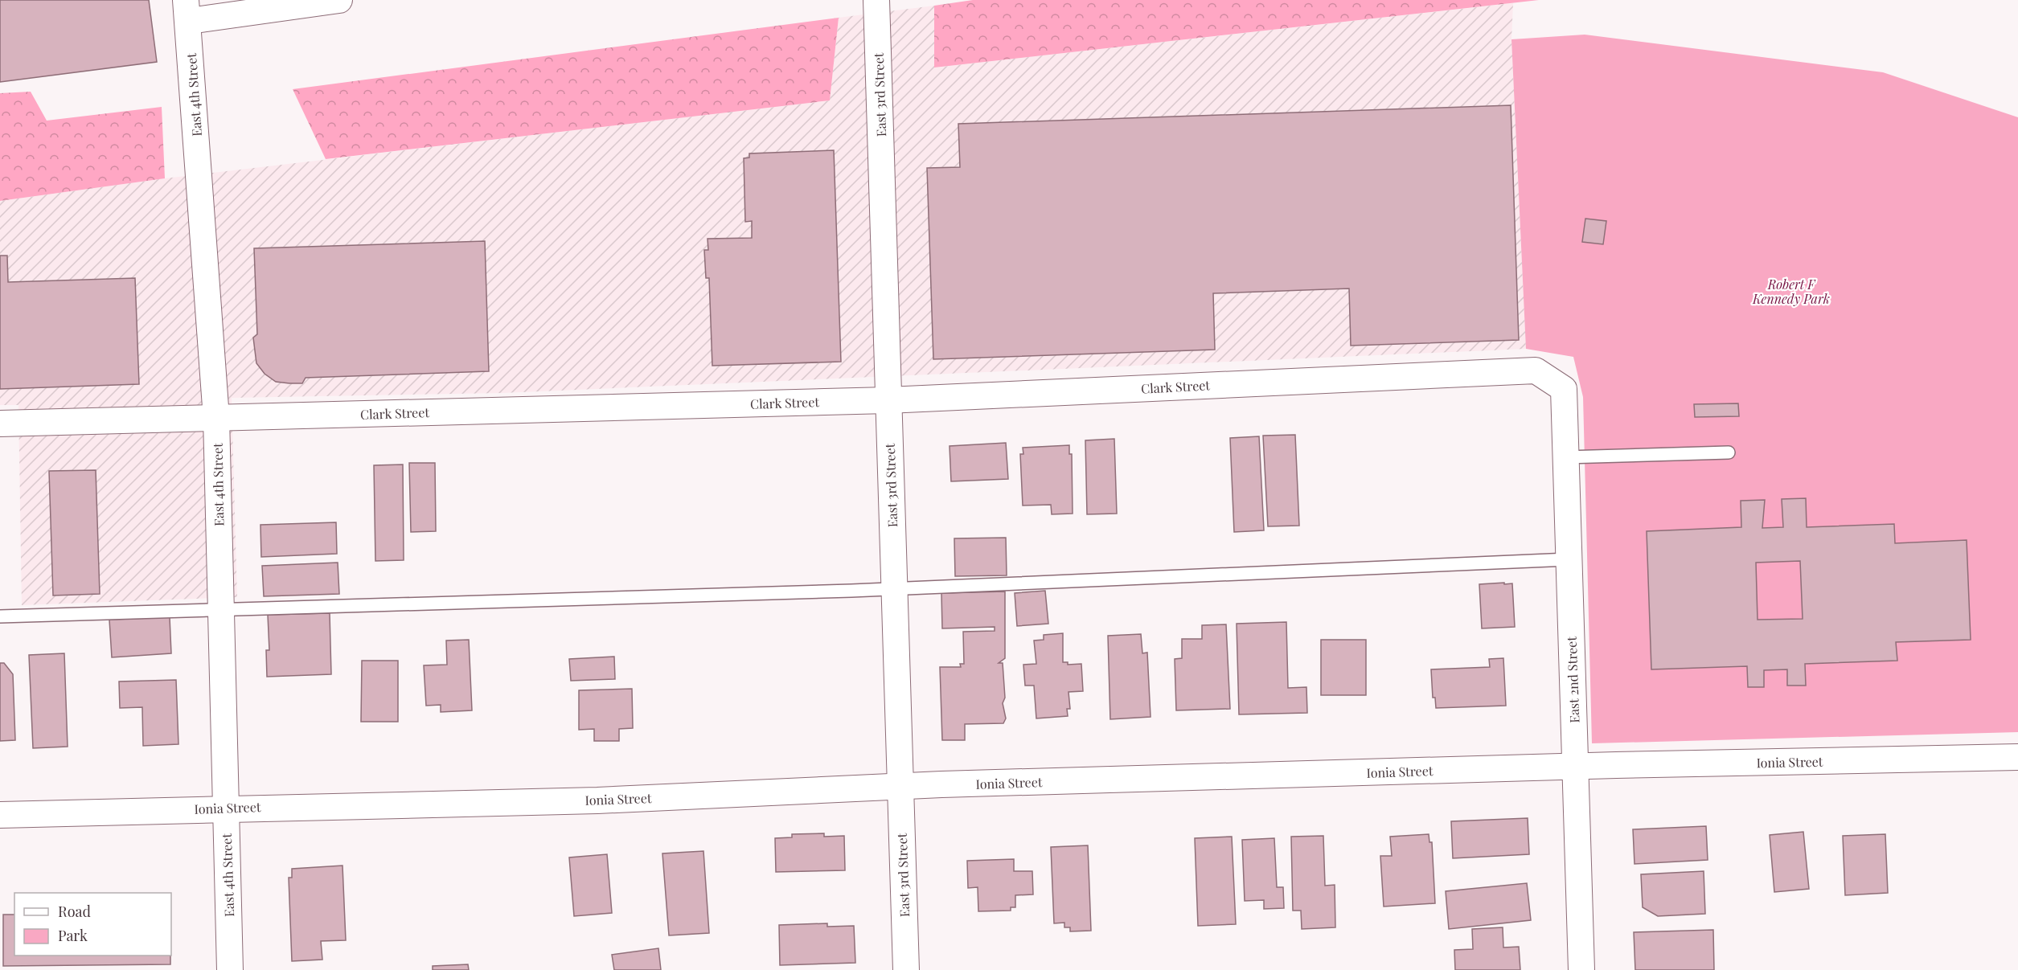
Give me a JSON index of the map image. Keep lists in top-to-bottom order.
{
  "streets": {
    "street": [
      "East 4th Street",
      "East 3rd Street",
      "Clark Street",
      "East 2nd Street",
      "Ionia Street"
    ]
  },
  "crossings": [
    ["East 4th Street", "Clark Street"],
    ["East 4th Street", "Ionia Street"],
    ["East 3rd Street", "Clark Street"],
    ["East 3rd Street", "Ionia Street"],
    ["Clark Street", "East 2nd Street"],
    ["East 2nd Street", "Ionia Street"]
  ],
  "parks": ["Robert F Kennedy Park"],
  "legend": ["Road", "Park"]
}
